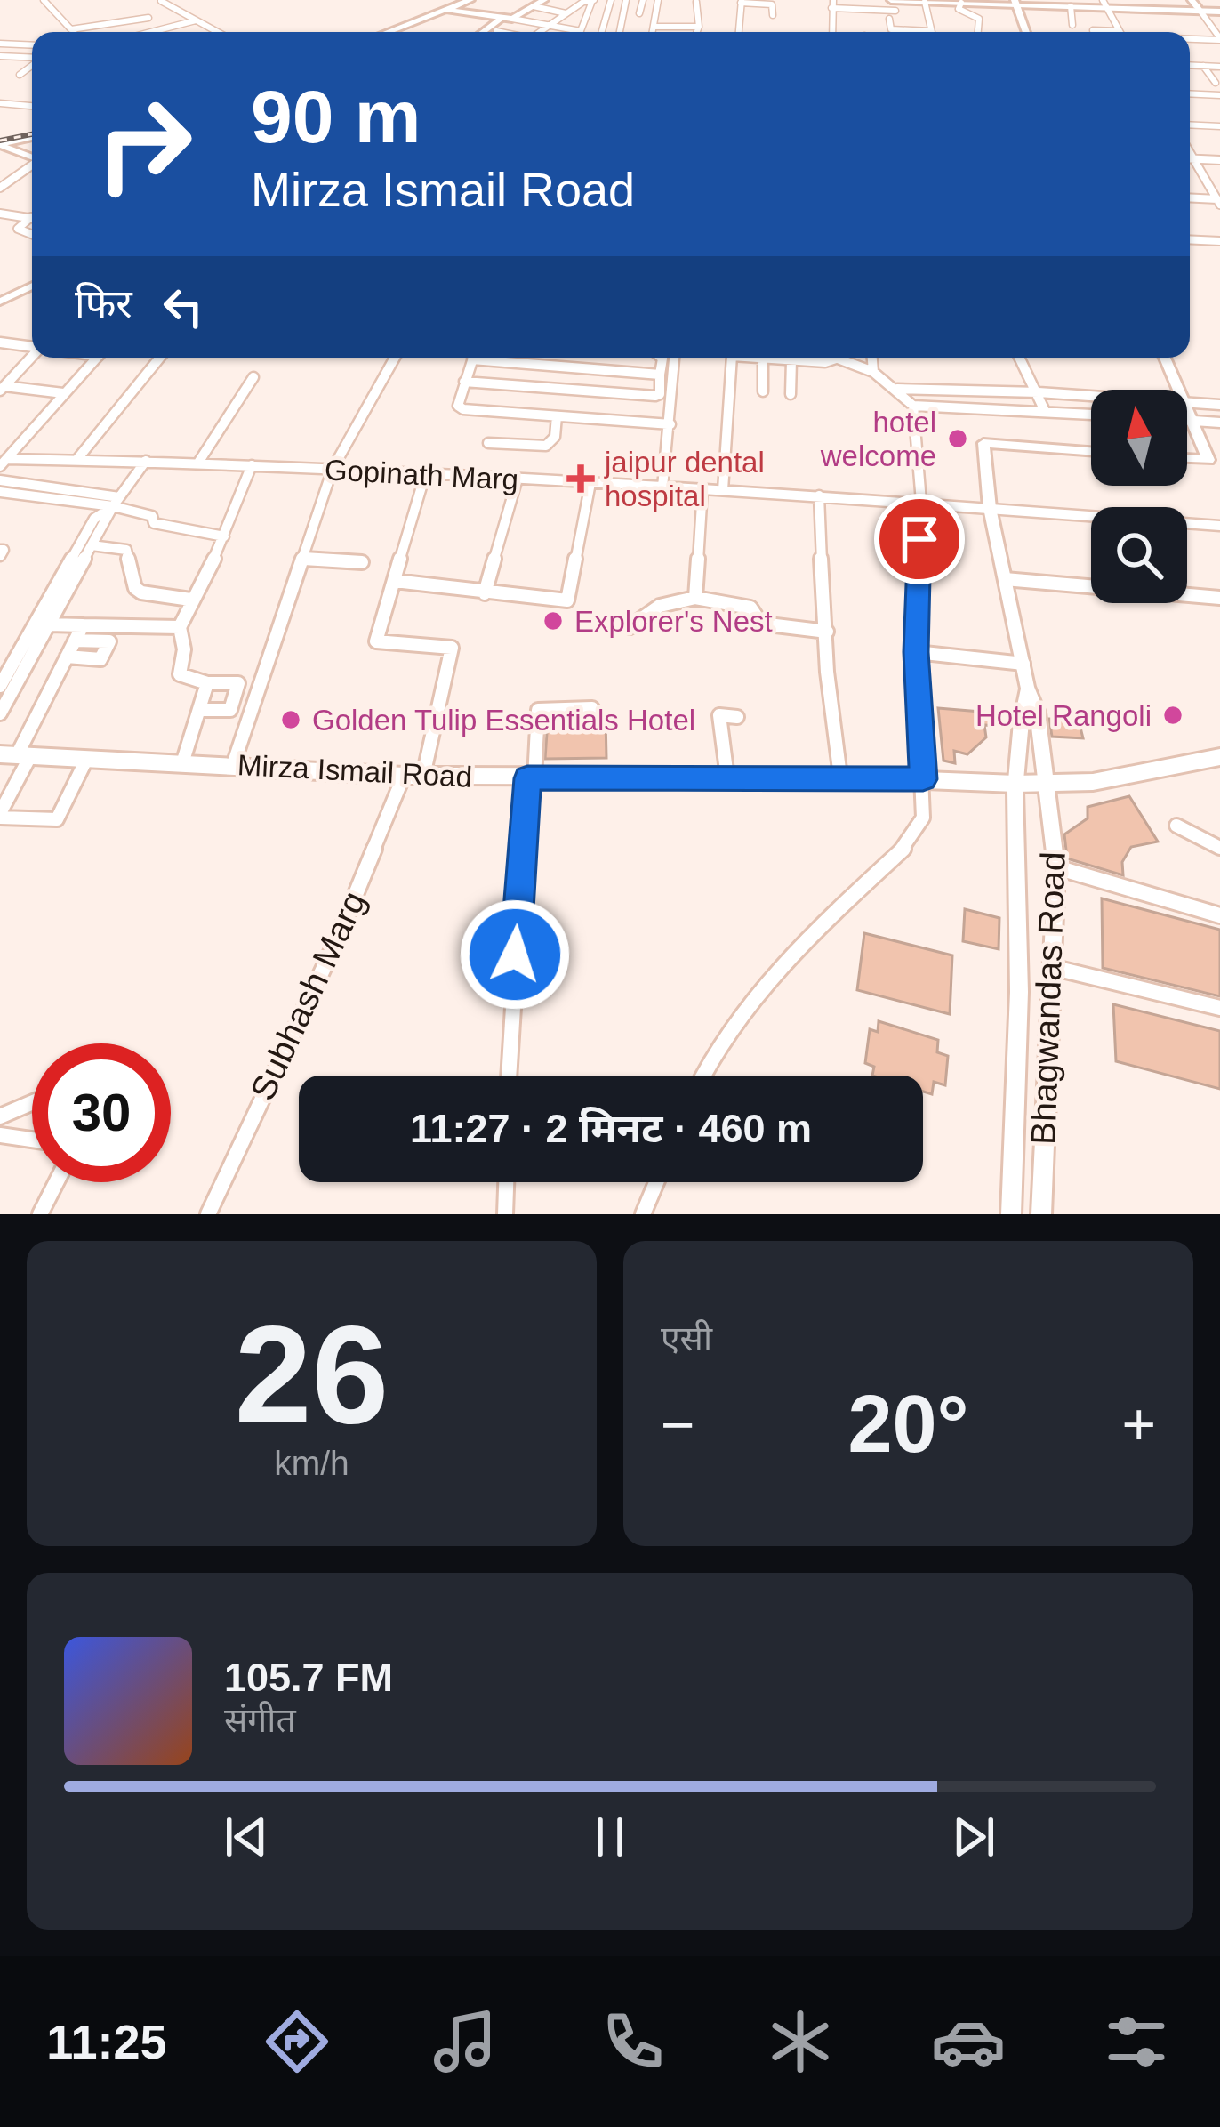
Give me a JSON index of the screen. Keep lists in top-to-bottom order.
{
  "streets": {
    "main road": ["Mirza Ismail Road"],
    "street": ["Gopinath Marg", "Subhash Marg", "Bhagwandas Road"]
  },
  "crossings": [
    ["Mirza Ismail Road", "Subhash Marg"],
    ["Mirza Ismail Road", "Bhagwandas Road"]
  ],
  "places": {
    "other": [
      "hotel welcome",
      "Explorer's Nest",
      "Hotel Rangoli",
      "Golden Tulip Essentials Hotel"
    ],
    "health": ["jaipur dental hospital"]
  },
  "north": "top",
  "page": {
    "turn": ["90 m", "Mirza Ismail Road"],
    "then": "फिर",
    "limit": "30",
    "trip": "11:27 · 2 मिनट · 460 m",
    "tile": [
      ["26", "km/h"],
      "एसी"
    ],
    "heat": ["−", "20°", "+"],
    "song": ["105.7 FM", "संगीत"],
    "tabs": "11:25"
  }
}
